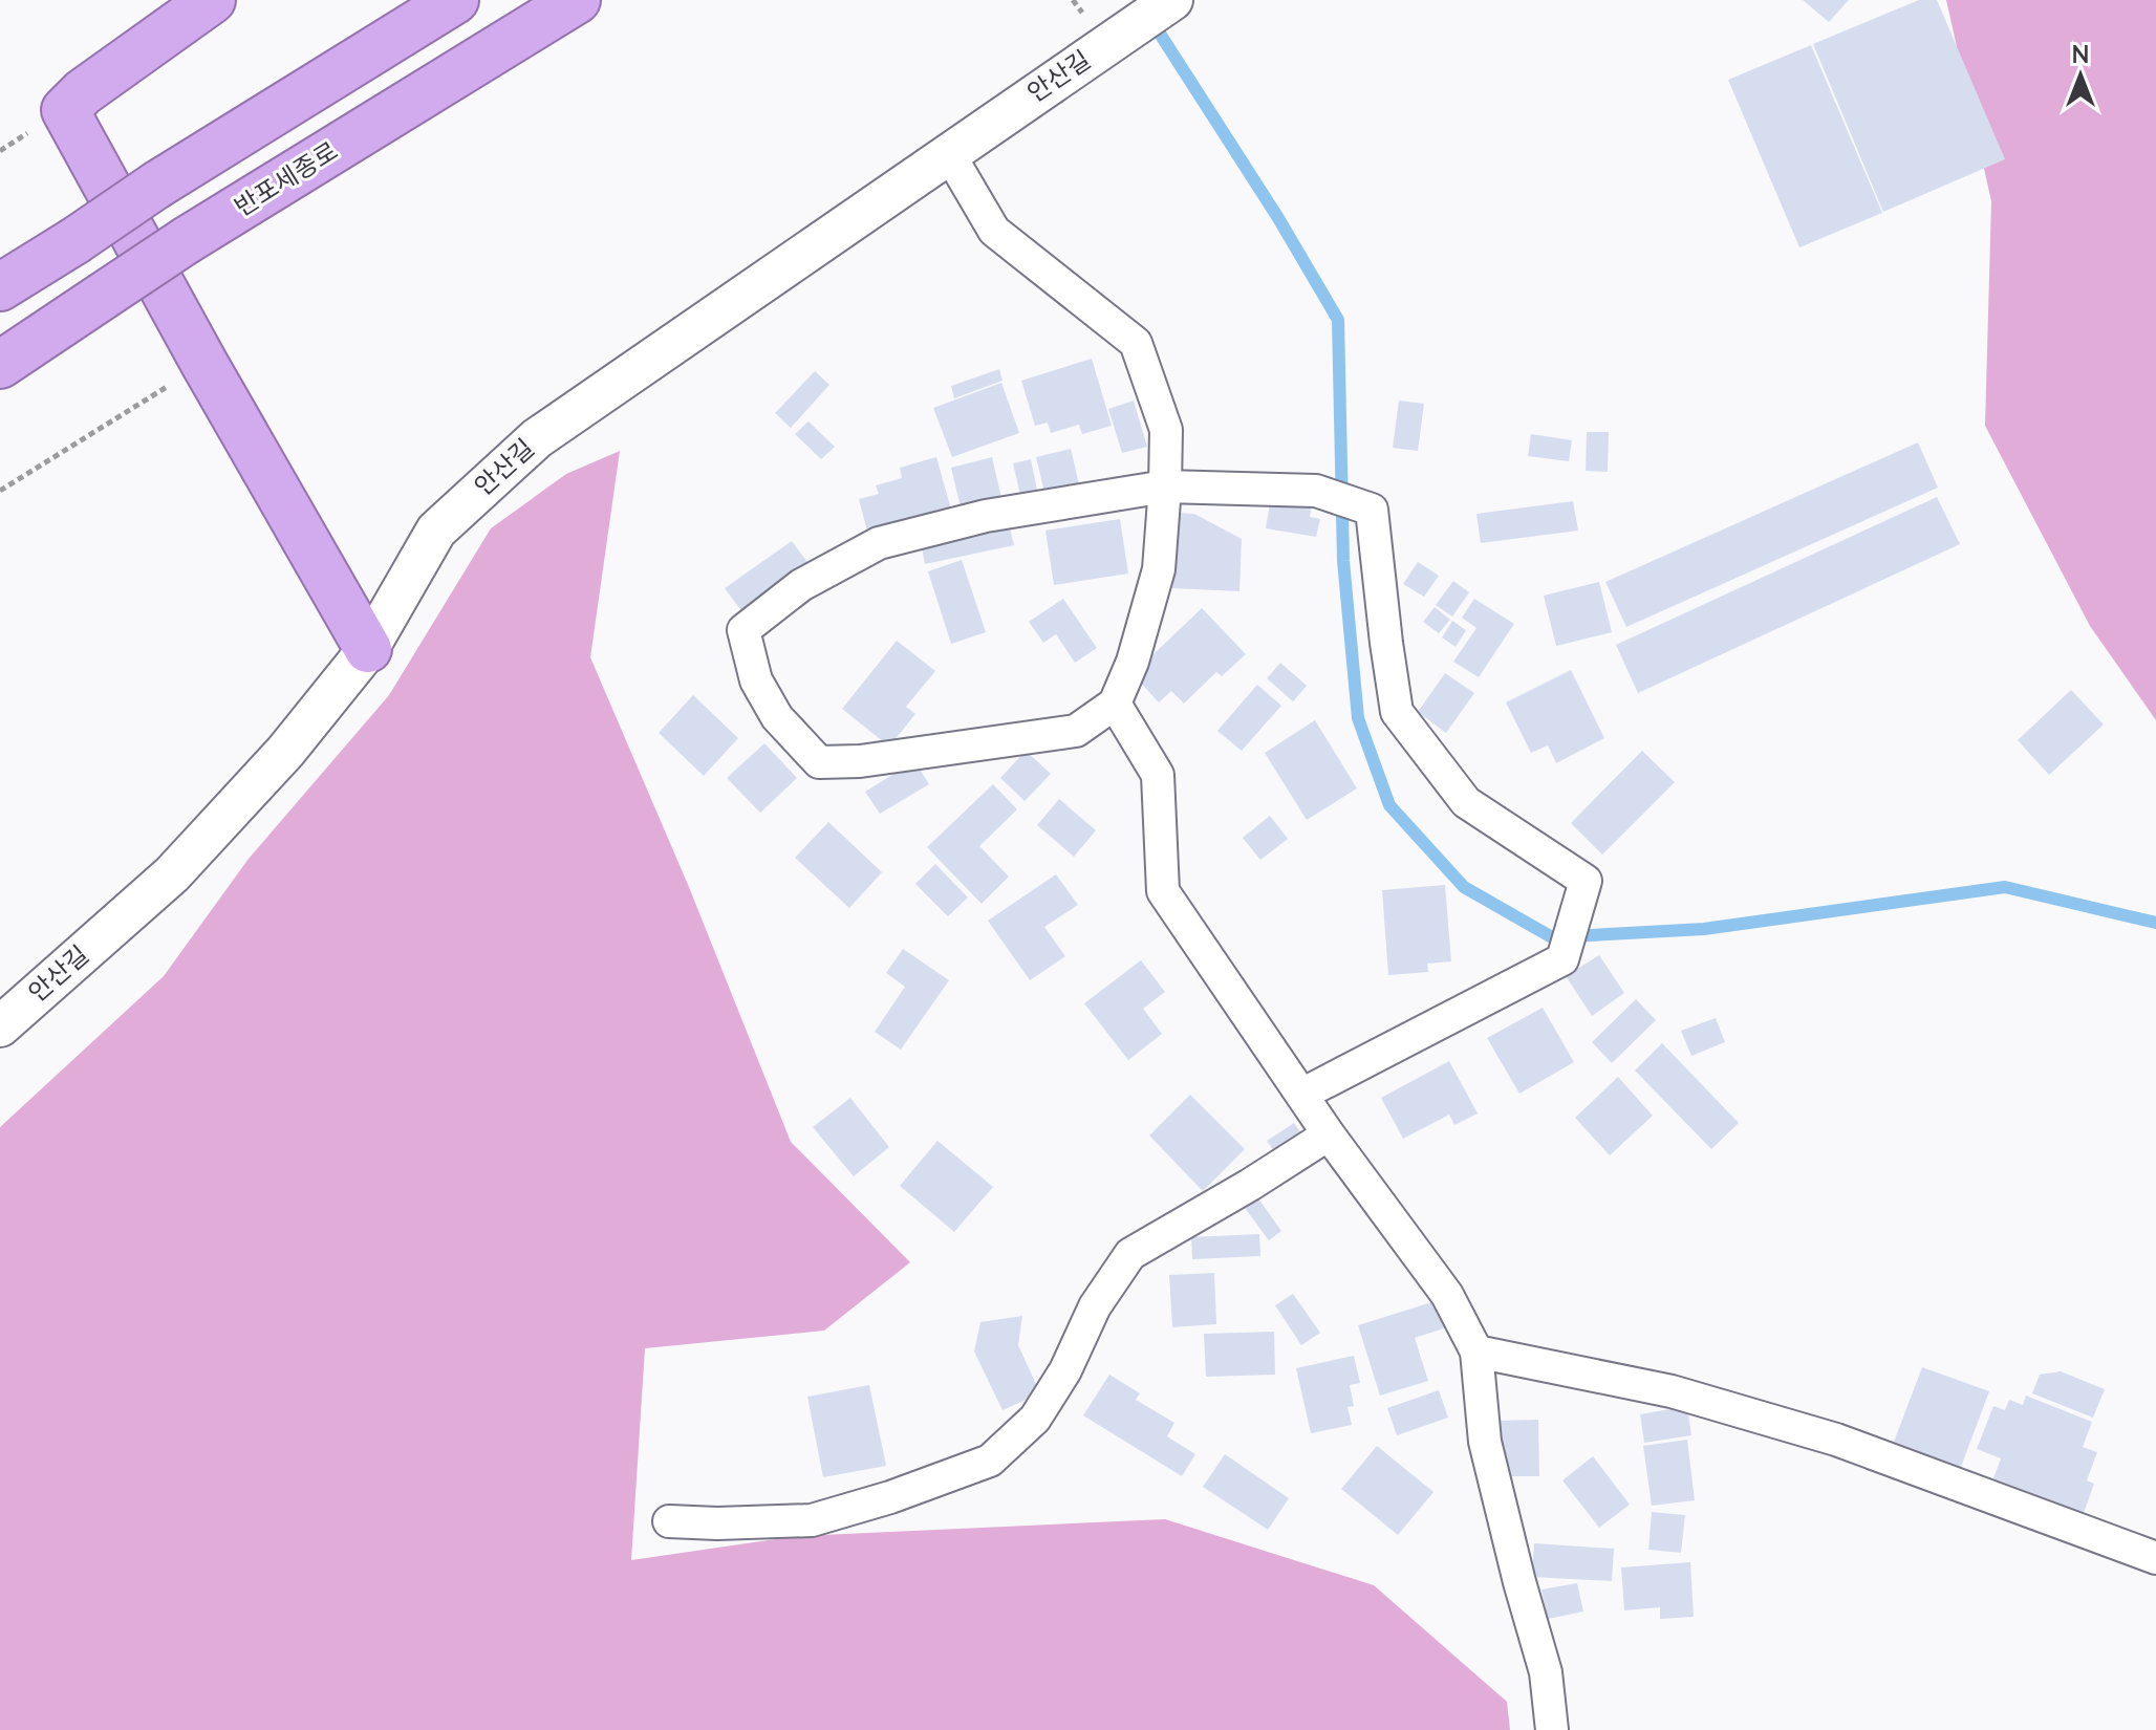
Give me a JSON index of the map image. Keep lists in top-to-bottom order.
{
  "streets": {
    "highway": ["반포세종로"],
    "street": ["안산길"]
  },
  "north": "top"
}
